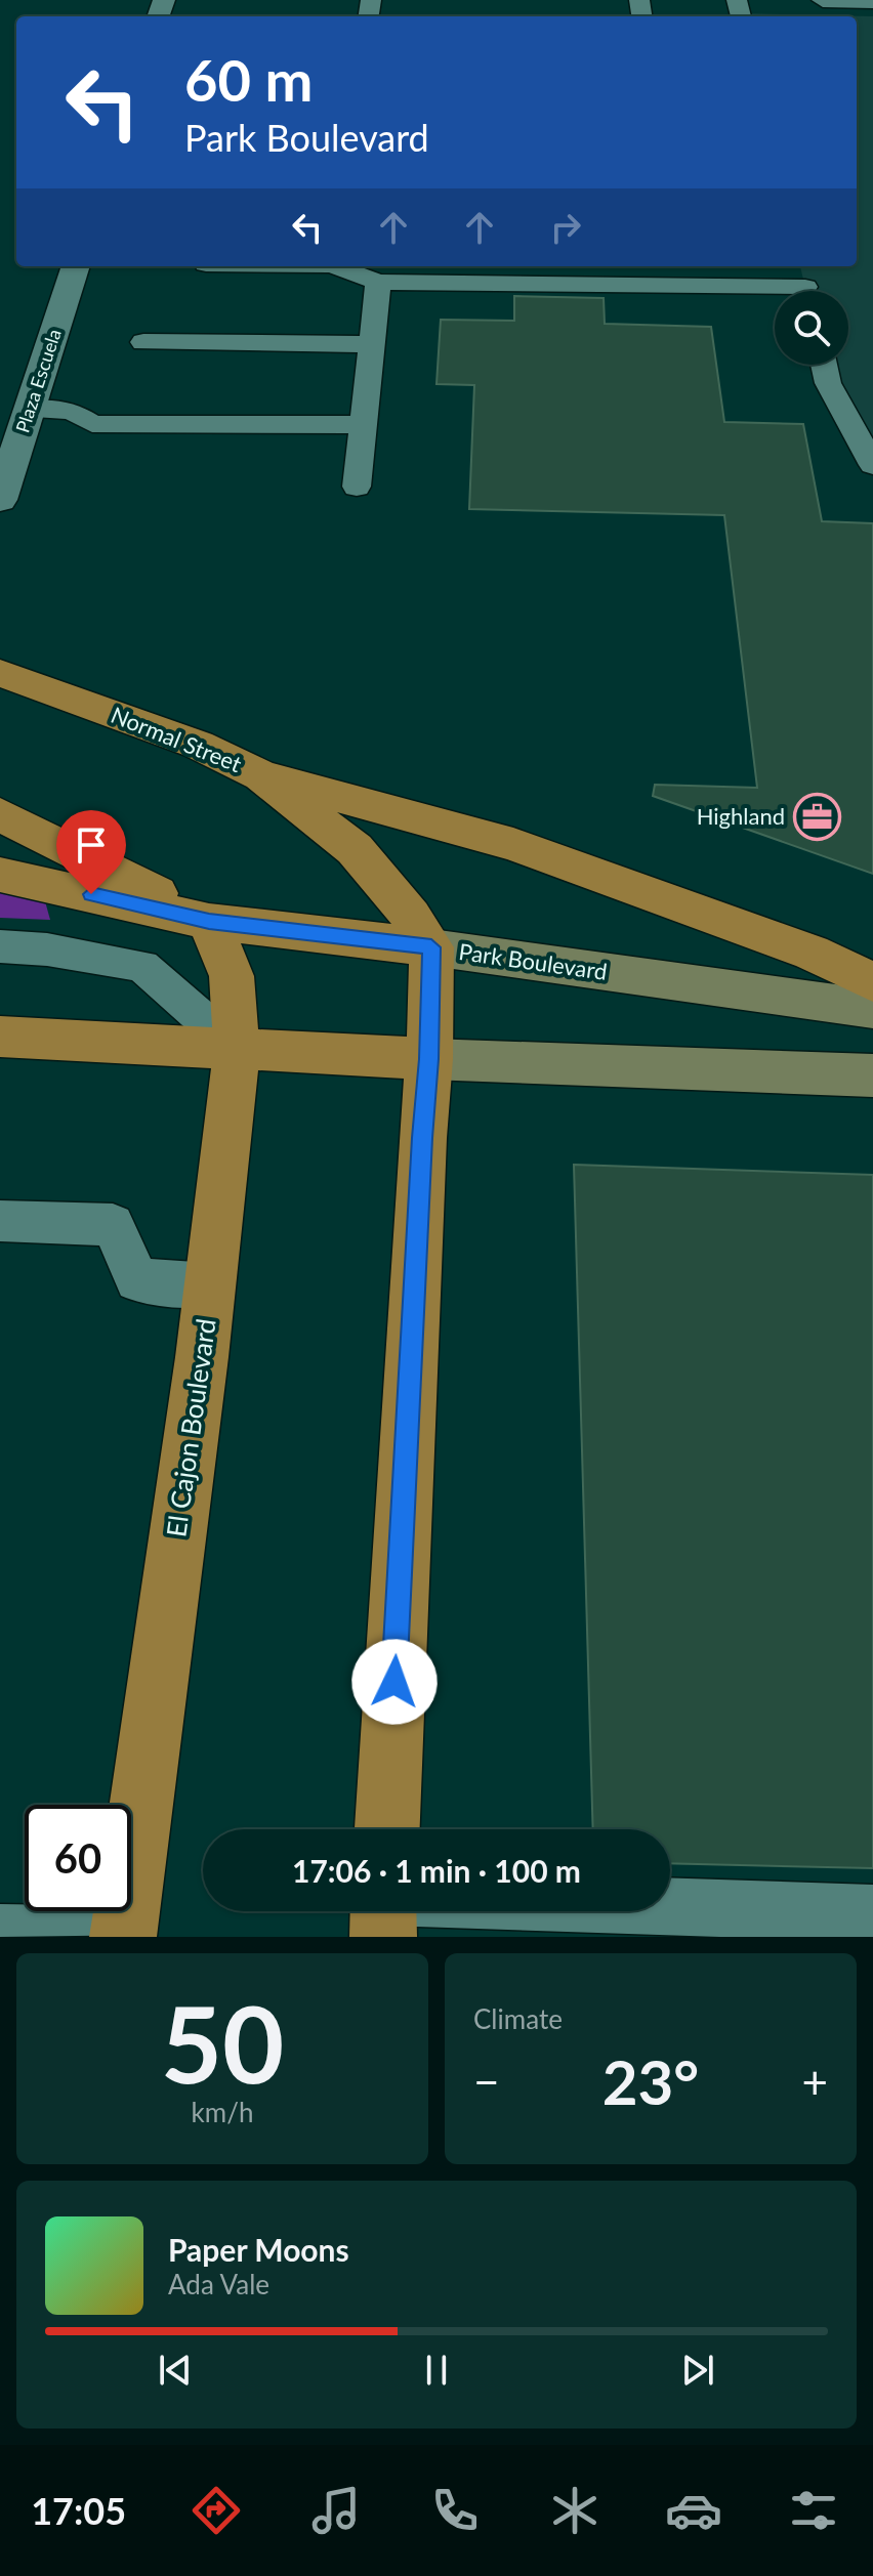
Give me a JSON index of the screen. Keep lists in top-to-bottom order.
{
  "streets": {
    "main road": ["Normal Street", "Park Boulevard", "El Cajon Boulevard"],
    "street": ["Plaza Escuela"]
  },
  "crossings": [
    ["Normal Street", "Park Boulevard"],
    ["Park Boulevard", "El Cajon Boulevard"]
  ],
  "places": {
    "office": ["Highland"]
  },
  "page": {
    "turn": ["60 m", "Park Boulevard"],
    "limit": "60",
    "trip": "17:06 · 1 min · 100 m",
    "tile": [
      ["50", "km/h"],
      "Climate"
    ],
    "heat": ["−", "23°", "+"],
    "song": ["Paper Moons", "Ada Vale"],
    "tabs": "17:05"
  }
}
